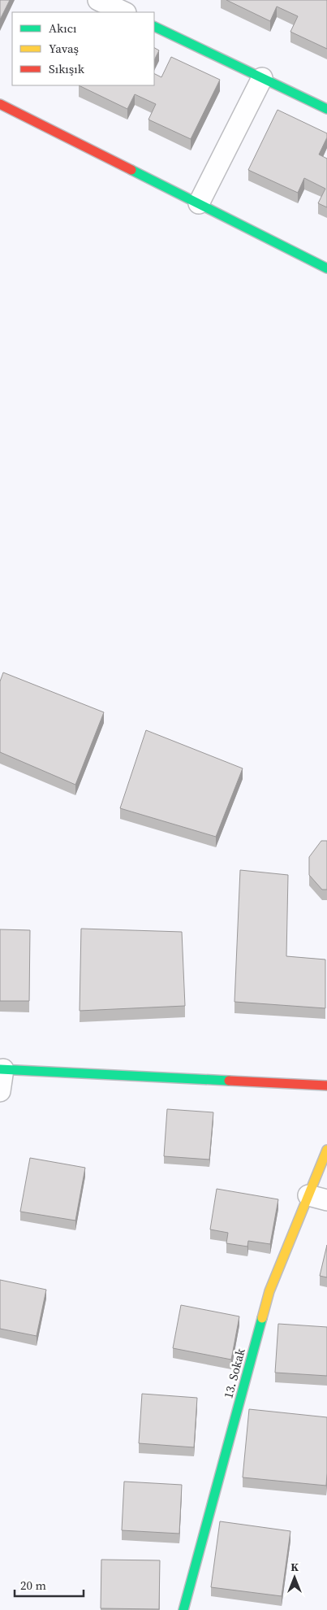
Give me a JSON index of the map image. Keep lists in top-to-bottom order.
{
  "streets": {
    "street": ["13. Sokak"]
  },
  "legend": ["Akıcı", "Yavaş", "Sıkışık"],
  "scale_bar": "20 m",
  "north": "top"
}
